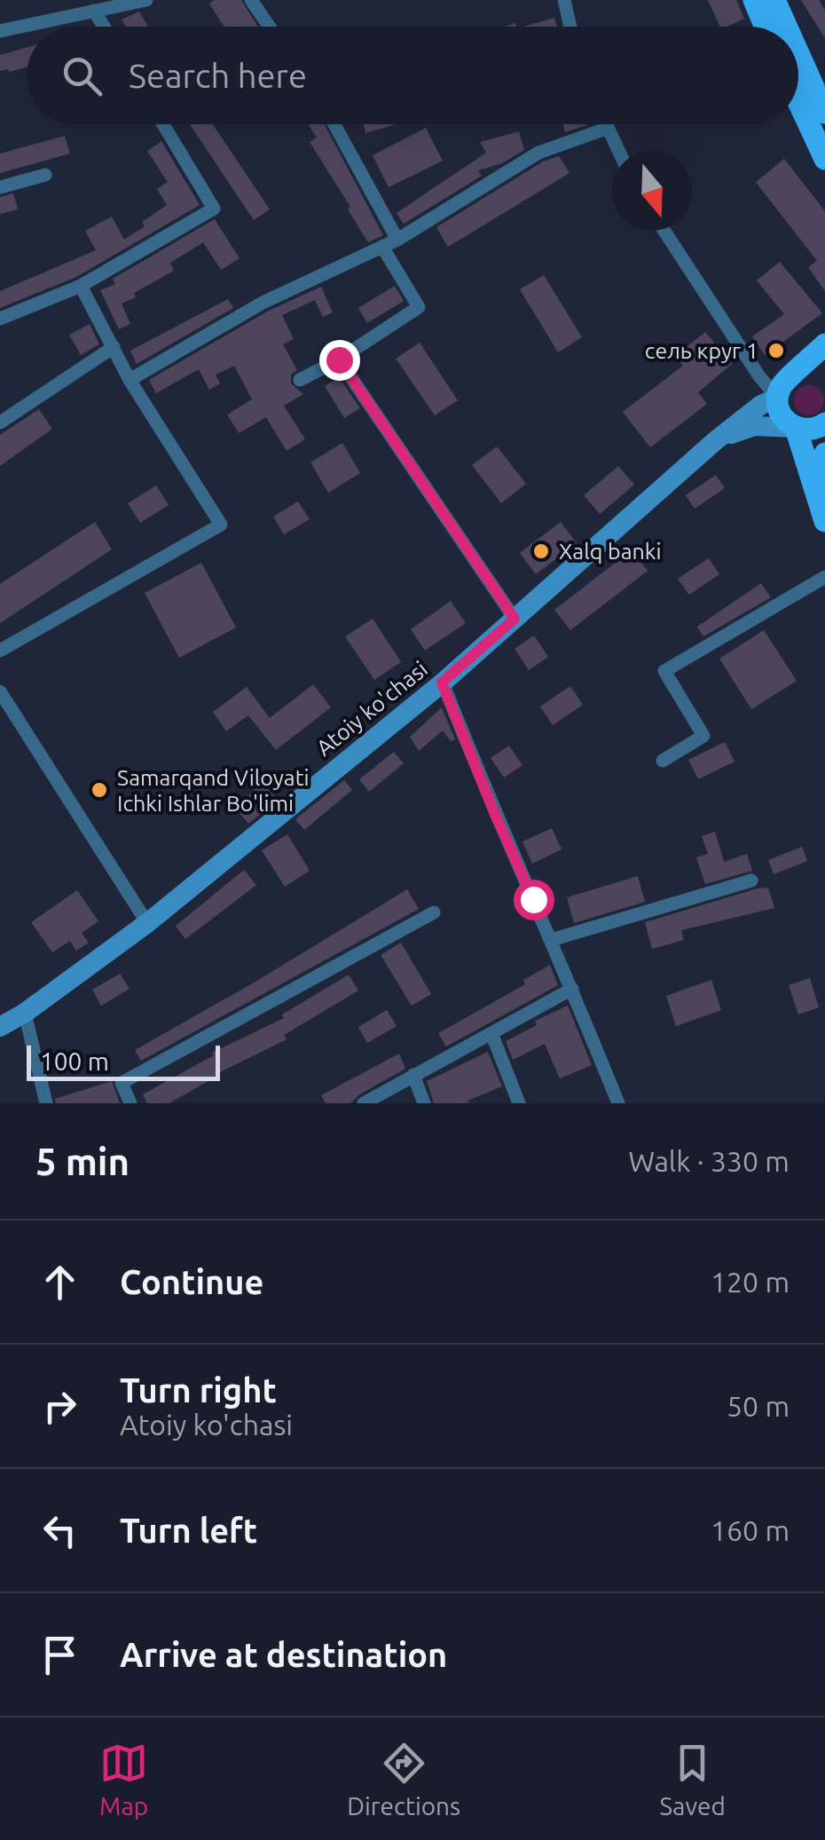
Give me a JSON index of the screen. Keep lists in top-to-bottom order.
{
  "streets": {
    "street": ["Atoiy ko'chasi"]
  },
  "places": ["сель круг 1", "Xalq banki", "Samarqand Viloyati Ichki Ishlar Bo'limi"],
  "scale_bar": "100 m",
  "north": "bottom",
  "page": {
    "search": "Search here",
    "scale": "100 m",
    "heading": ["5 min", "Walk · 330 m"],
    "list": [
      ["Continue", "120 m"],
      ["Turn right", "Atoiy ko'chasi", "50 m"],
      ["Turn left", "160 m"],
      "Arrive at destination"
    ],
    "nav": ["Map", "Directions", "Saved"]
  }
}
